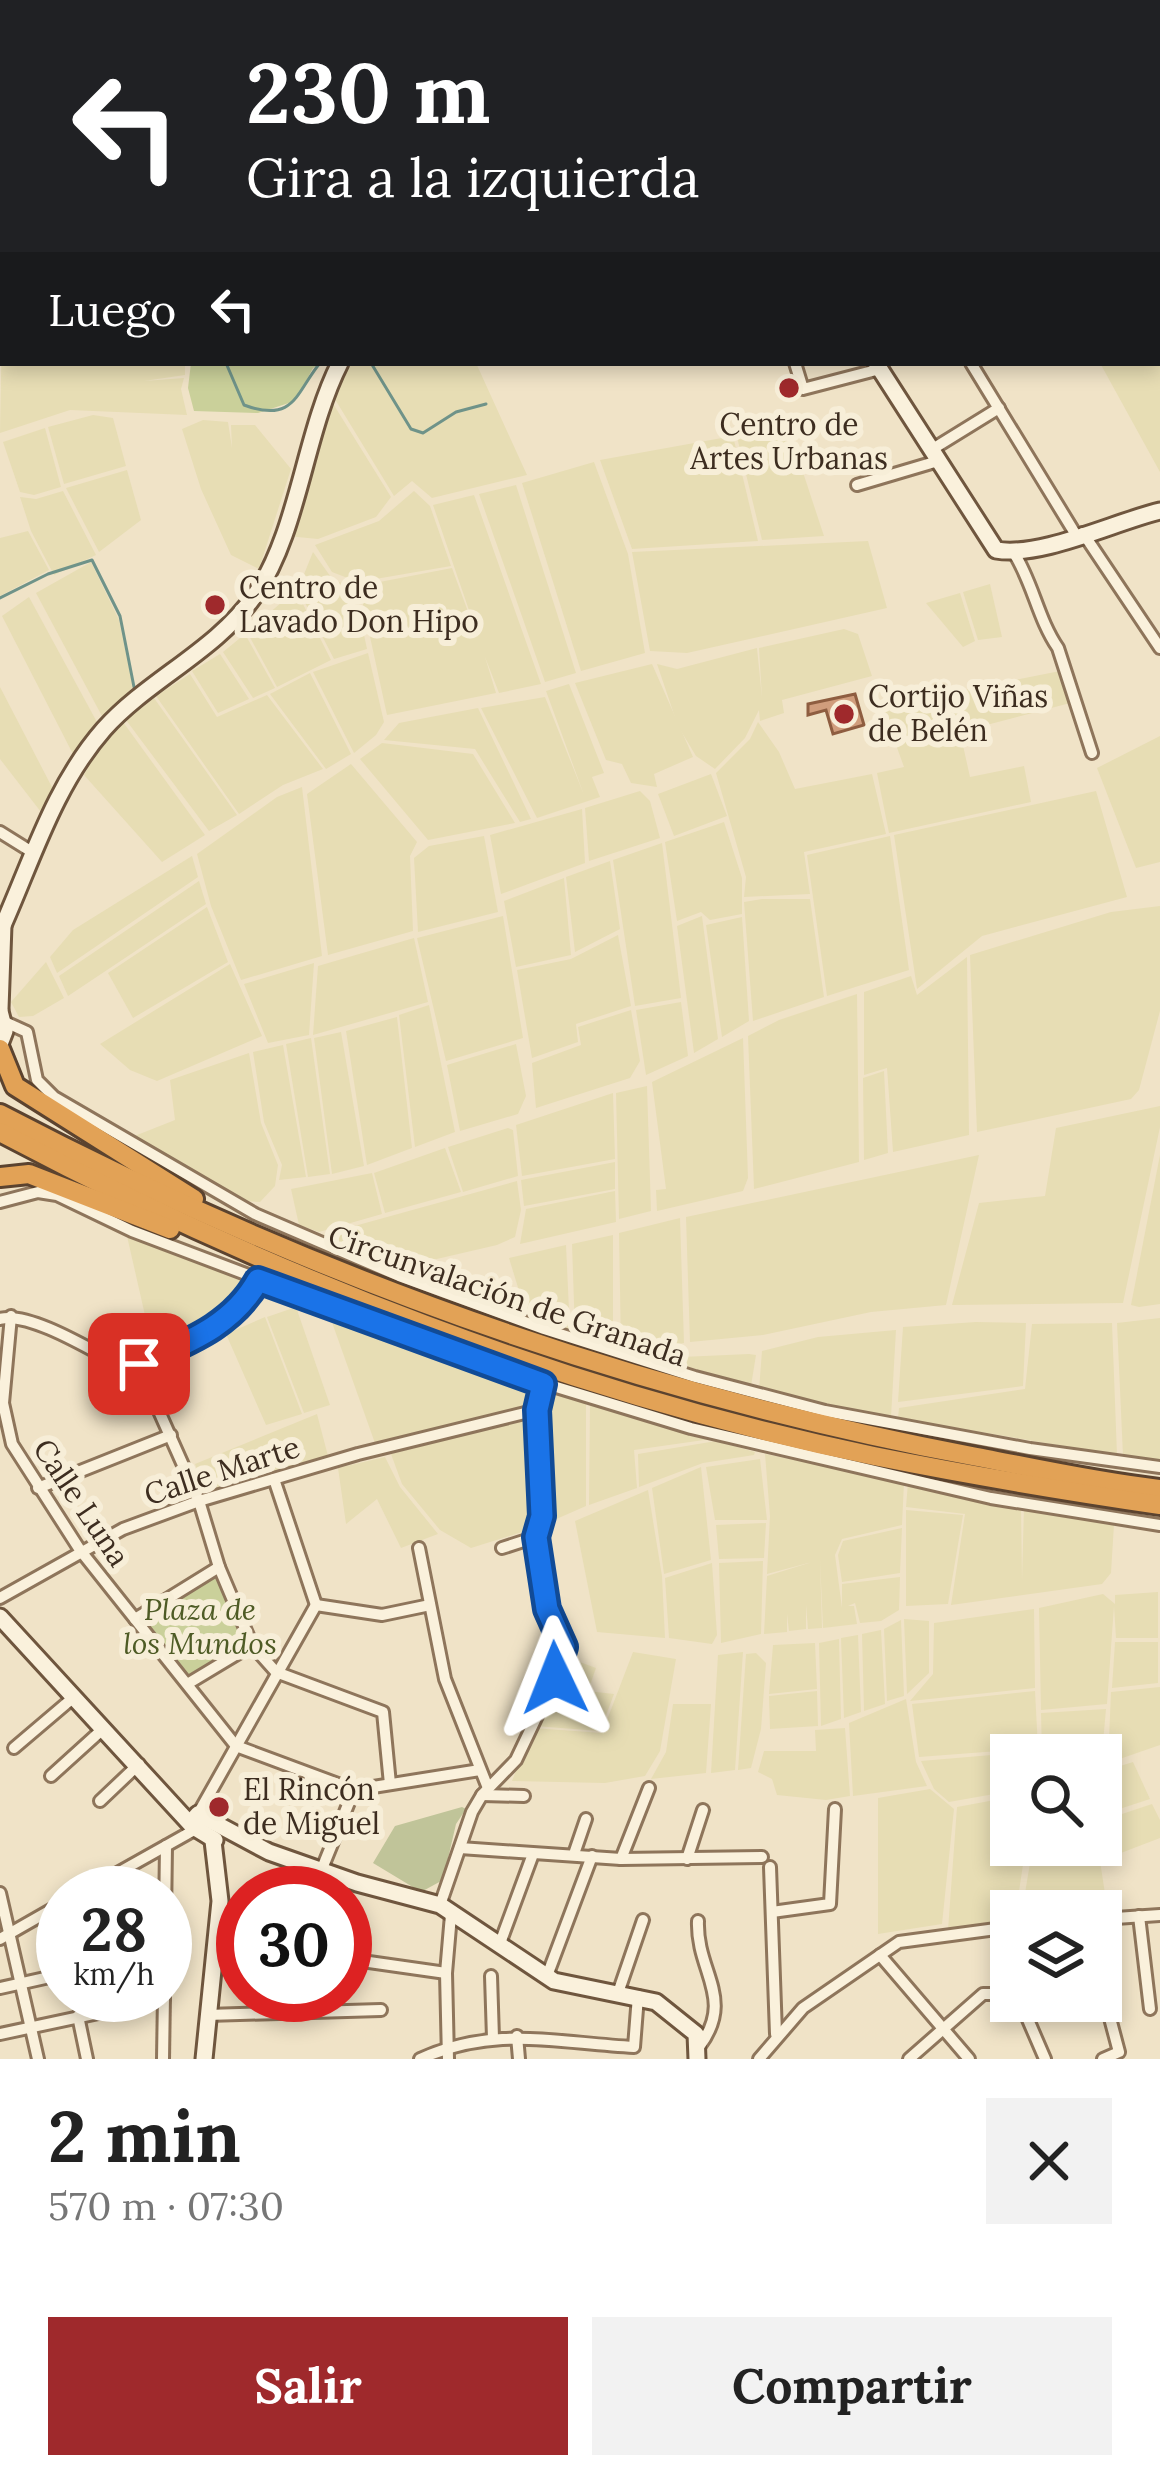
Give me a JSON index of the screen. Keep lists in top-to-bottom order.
{
  "streets": {
    "highway": ["Circunvalación de Granada"],
    "street": ["Calle Marte", "Calle Luna"]
  },
  "crossings": [
    ["Calle Marte", "Calle Luna"]
  ],
  "parks": ["Plaza de los Mundos"],
  "places": [
    "Centro de Artes Urbanas",
    "Centro de Lavado Don Hipo",
    "Cortijo Viñas de Belén",
    "El Rincón de Miguel"
  ],
  "page": {
    "turn": ["230 m", "Gira a la izquierda"],
    "then": "Luego",
    "speed": "28 km/h",
    "limit": "30",
    "heading": ["2 min", "570 m · 07:30"],
    "buttons": ["Salir", "Compartir"]
  }
}
